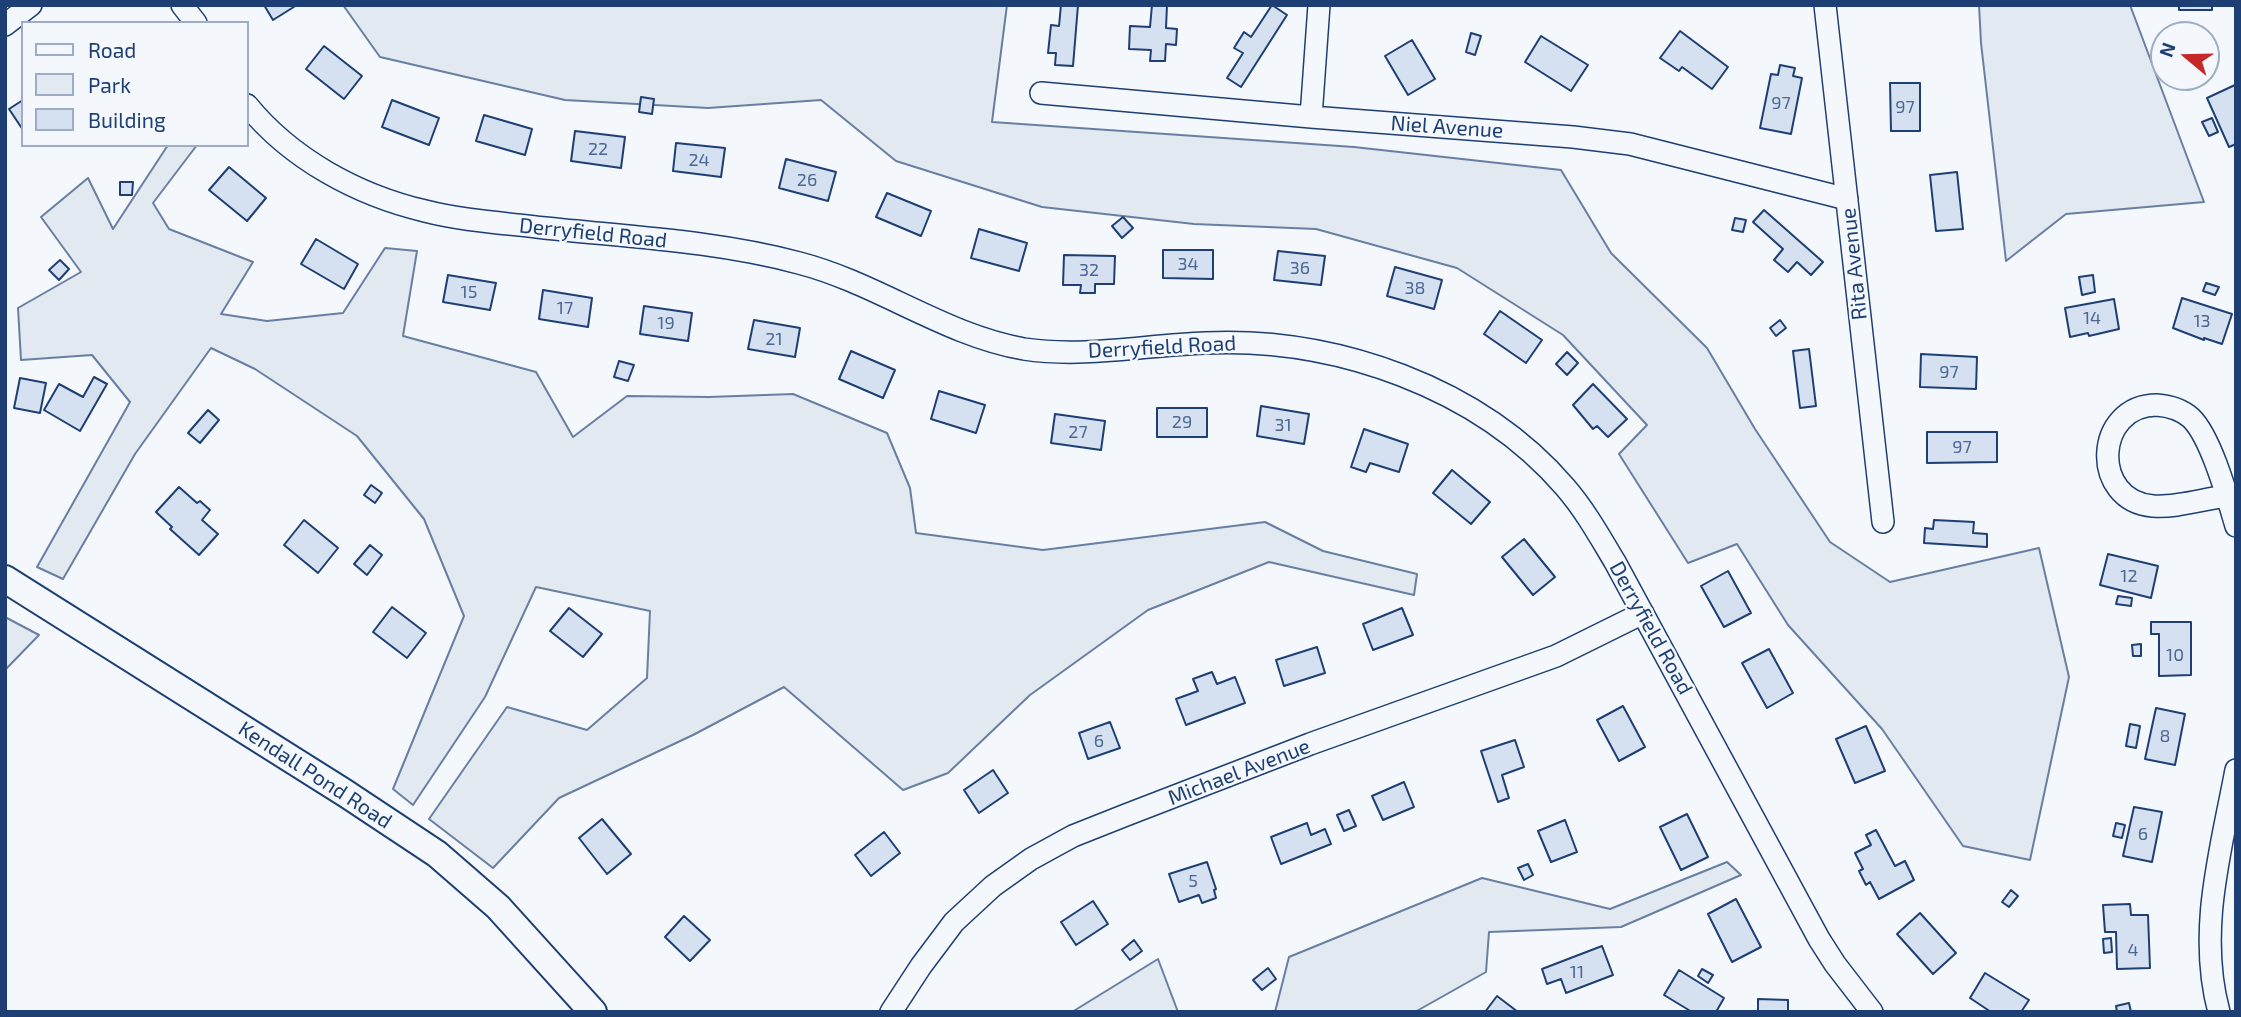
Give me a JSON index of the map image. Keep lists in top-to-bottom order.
{
  "streets": {
    "street": [
      "Niel Avenue",
      "Derryfield Road",
      "Rita Avenue",
      "Michael Avenue",
      "Kendall Pond Road"
    ]
  },
  "crossings": [
    ["Niel Avenue", "Rita Avenue"],
    ["Derryfield Road", "Michael Avenue"]
  ],
  "house_numbers": [
    "97",
    "97",
    "22",
    "24",
    "26",
    "34",
    "36",
    "32",
    "38",
    "15",
    "17",
    "14",
    "13",
    "19",
    "21",
    "97",
    "29",
    "31",
    "27",
    "97",
    "12",
    "10",
    "8",
    "6",
    "6",
    "5",
    "4",
    "11"
  ],
  "legend": ["Road", "Park", "Building"],
  "north": "left"
}
